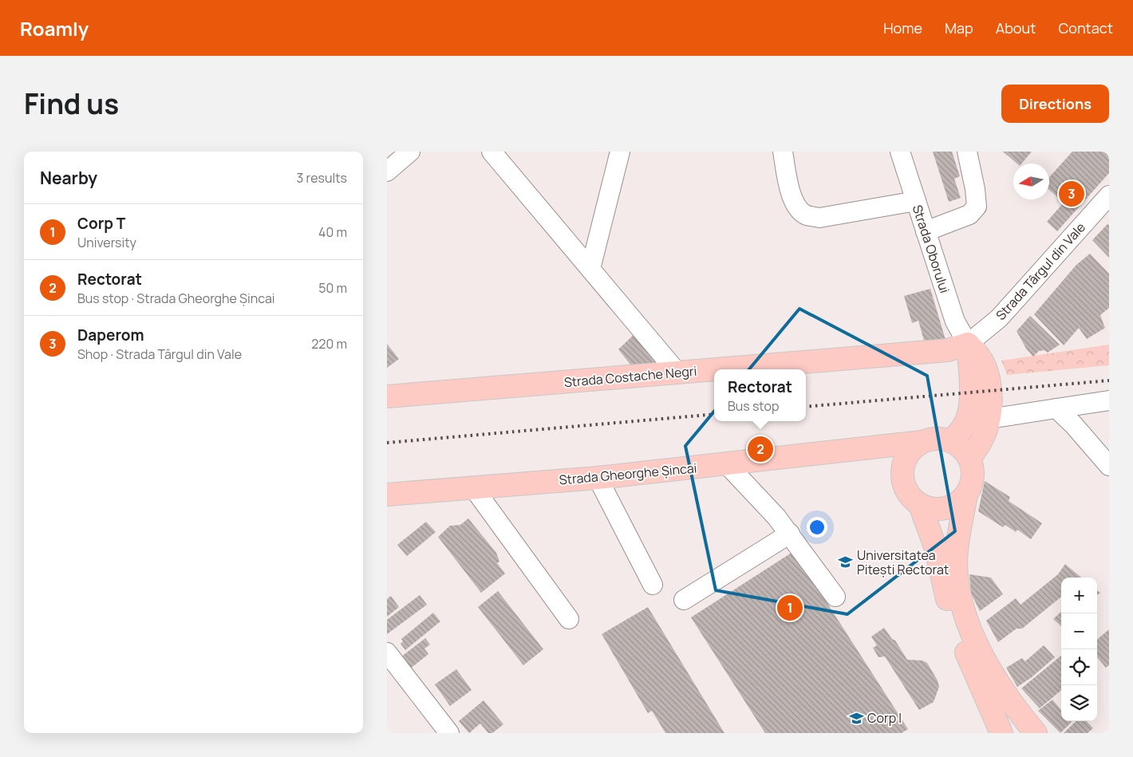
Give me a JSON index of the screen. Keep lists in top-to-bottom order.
{
  "streets": {
    "main road": ["Strada Costache Negri", "Strada Gheorghe Șincai"],
    "street": ["Strada Oborului", "Strada Târgul din Vale"]
  },
  "crossings": [
    ["Strada Oborului", "Strada Târgul din Vale"],
    ["Strada Oborului", "Strada Costache Negri"],
    ["Strada Târgul din Vale", "Strada Costache Negri"]
  ],
  "places": {
    "school or university": ["Universitatea Pitești Rectorat", "Corp I"]
  },
  "north": "left",
  "page": {
    "header": "Roamly",
    "nav": [
      "Home",
      "Map",
      "About",
      "Contact"
    ],
    "title": "Find us",
    "buttons": "Directions",
    "heading": ["Nearby", "3 results"],
    "pins": ["3", "2", "1"],
    "list": [
      {
        "mark": "1",
        "name": "Corp T",
        "note": "University",
        "value": "40 m"
      },
      {
        "mark": "2",
        "name": "Rectorat",
        "note": "Bus stop · Strada Gheorghe Șincai",
        "value": "50 m"
      },
      {
        "mark": "3",
        "name": "Daperom",
        "note": "Shop · Strada Târgul din Vale",
        "value": "220 m"
      }
    ],
    "popup": ["Rectorat", "Bus stop"],
    "map_buttons": ["+", "−"]
  }
}
